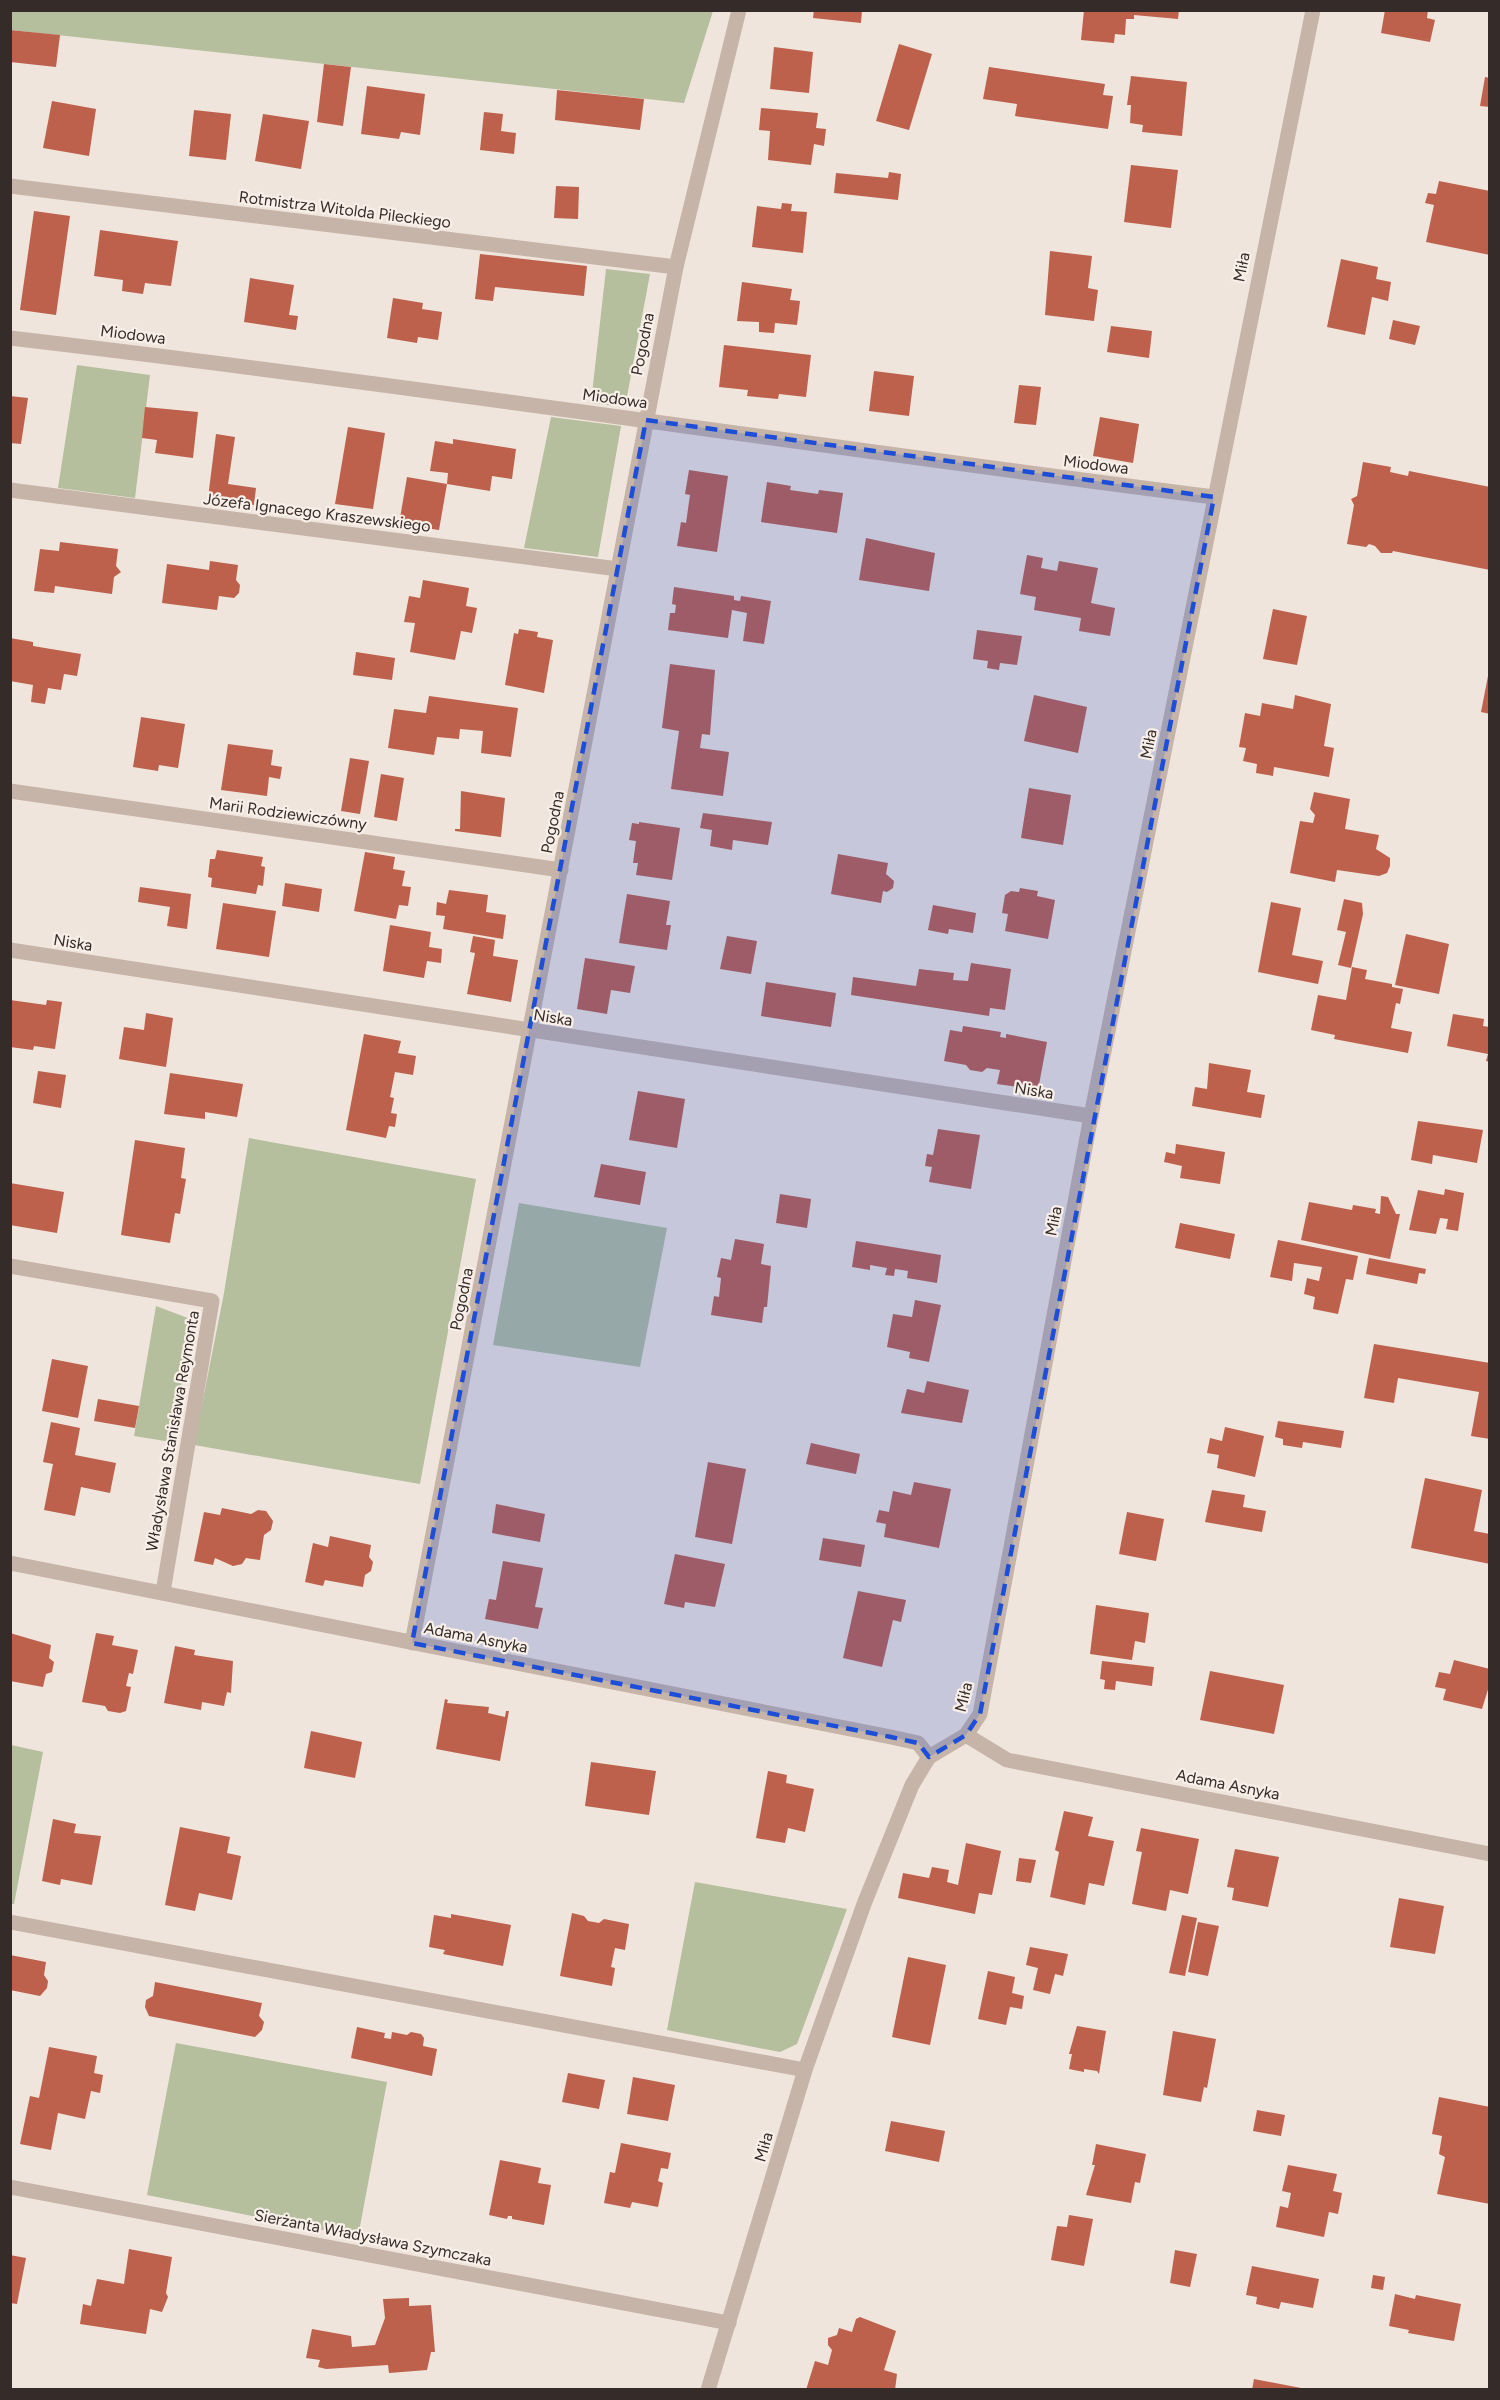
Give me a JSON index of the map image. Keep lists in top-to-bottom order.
{
  "streets": {
    "street": [
      "Rotmistrza Witolda Pileckiego",
      "Miła",
      "Miodowa",
      "Pogodna",
      "Józefa Ignacego Kraszewskiego",
      "Marii Rodziewiczówny",
      "Niska",
      "Władysława Stanisława Reymonta",
      "Adama Asnyka",
      "Sierżanta Władysława Szymczaka"
    ]
  },
  "crossings": [
    ["Rotmistrza Witolda Pileckiego", "Pogodna"],
    ["Miła", "Miodowa"],
    ["Miła", "Niska"],
    ["Miła", "Adama Asnyka"],
    ["Miła", "Sierżanta Władysława Szymczaka"],
    ["Miodowa", "Pogodna"],
    ["Pogodna", "Józefa Ignacego Kraszewskiego"],
    ["Pogodna", "Marii Rodziewiczówny"],
    ["Pogodna", "Niska"],
    ["Pogodna", "Adama Asnyka"],
    ["Władysława Stanisława Reymonta", "Adama Asnyka"]
  ]
}
